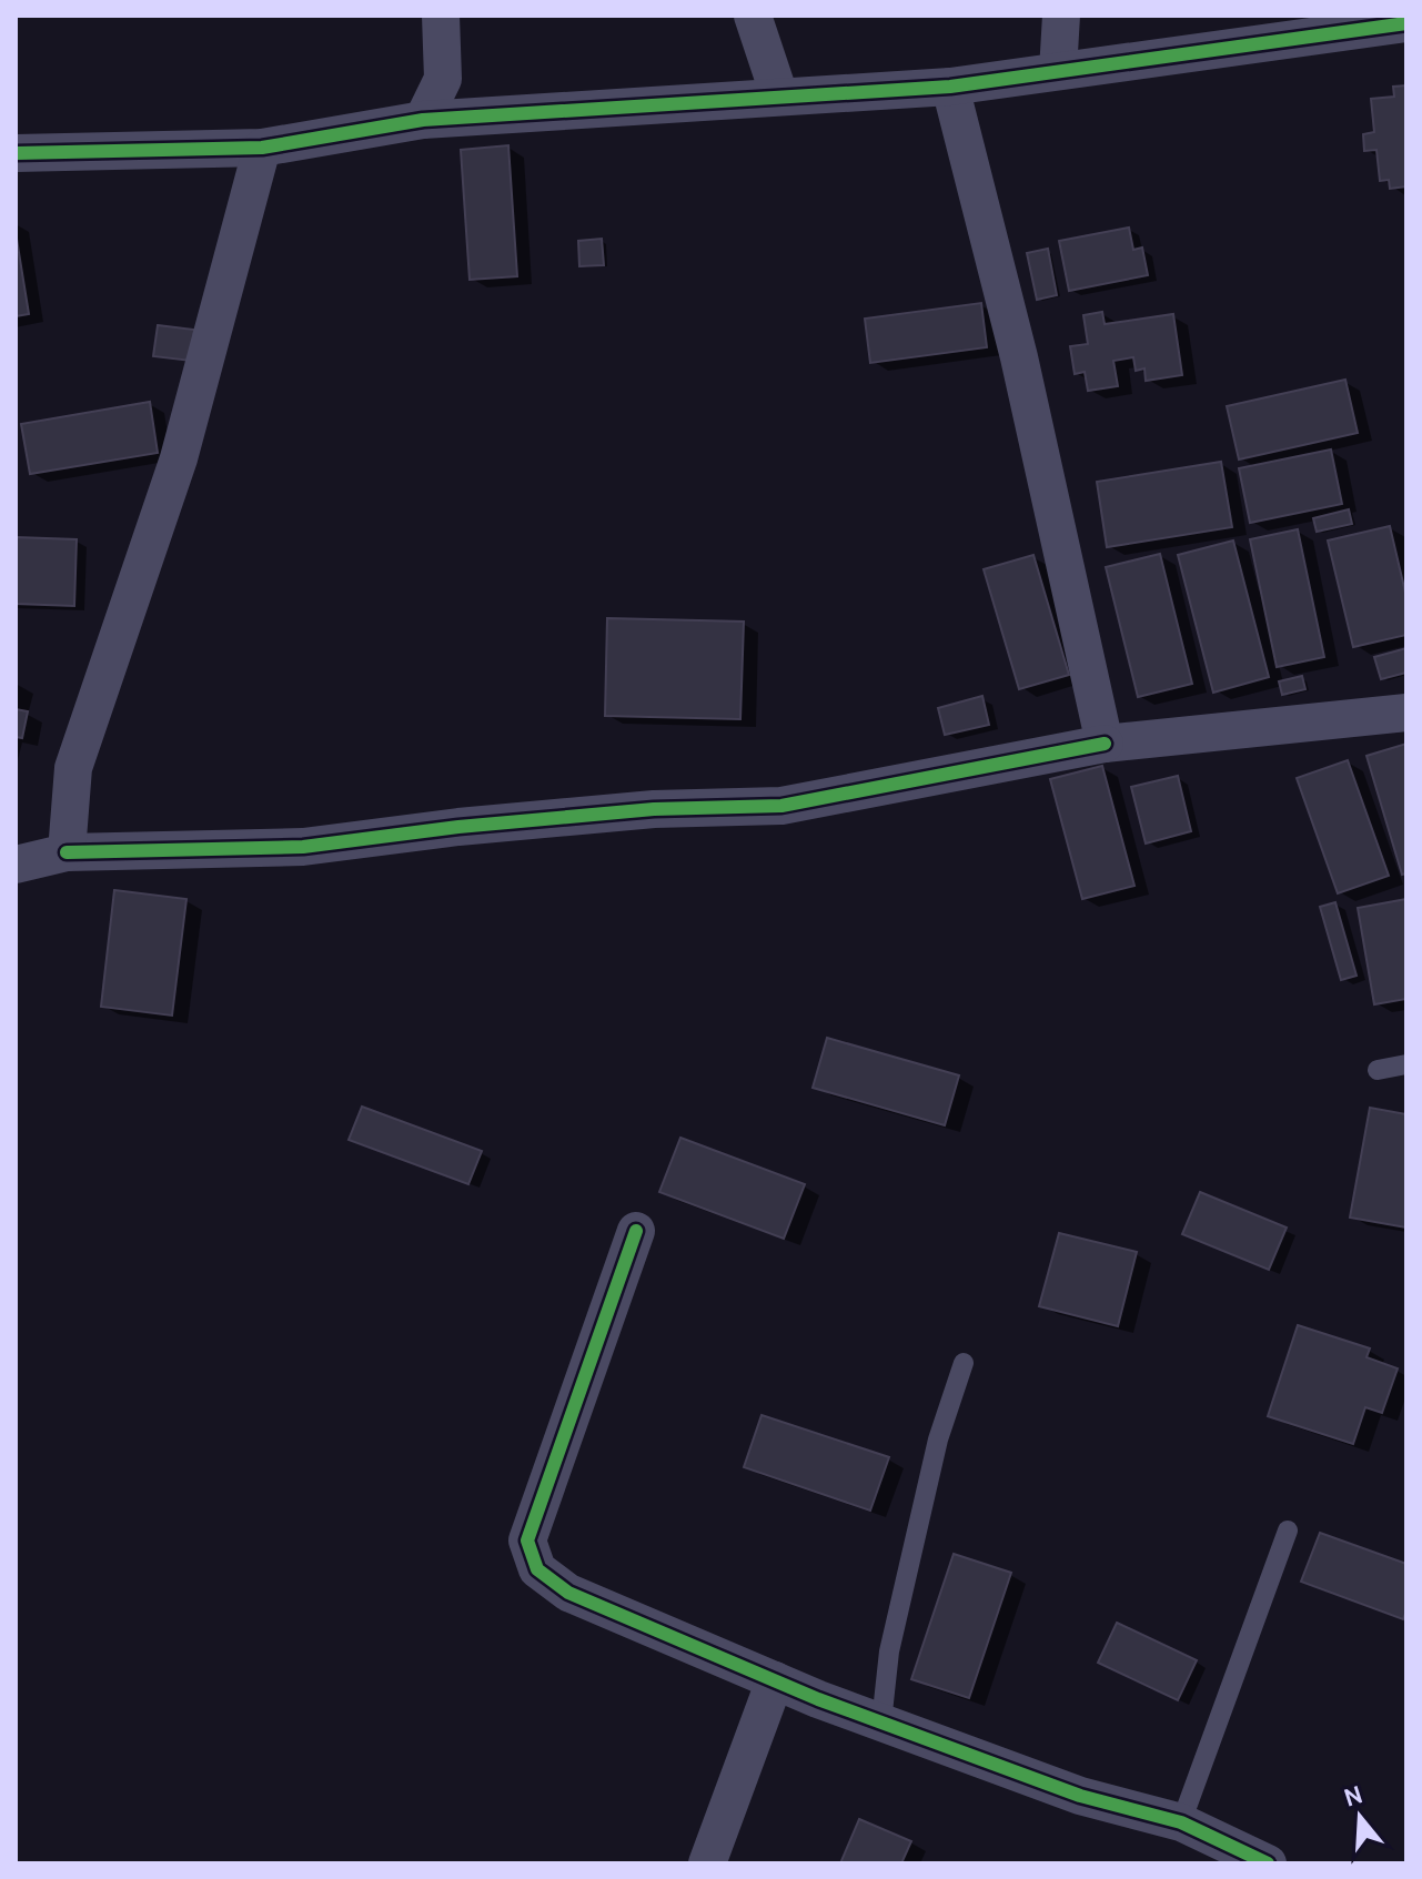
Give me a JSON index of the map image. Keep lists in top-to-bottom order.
{
  "north": "top"
}
